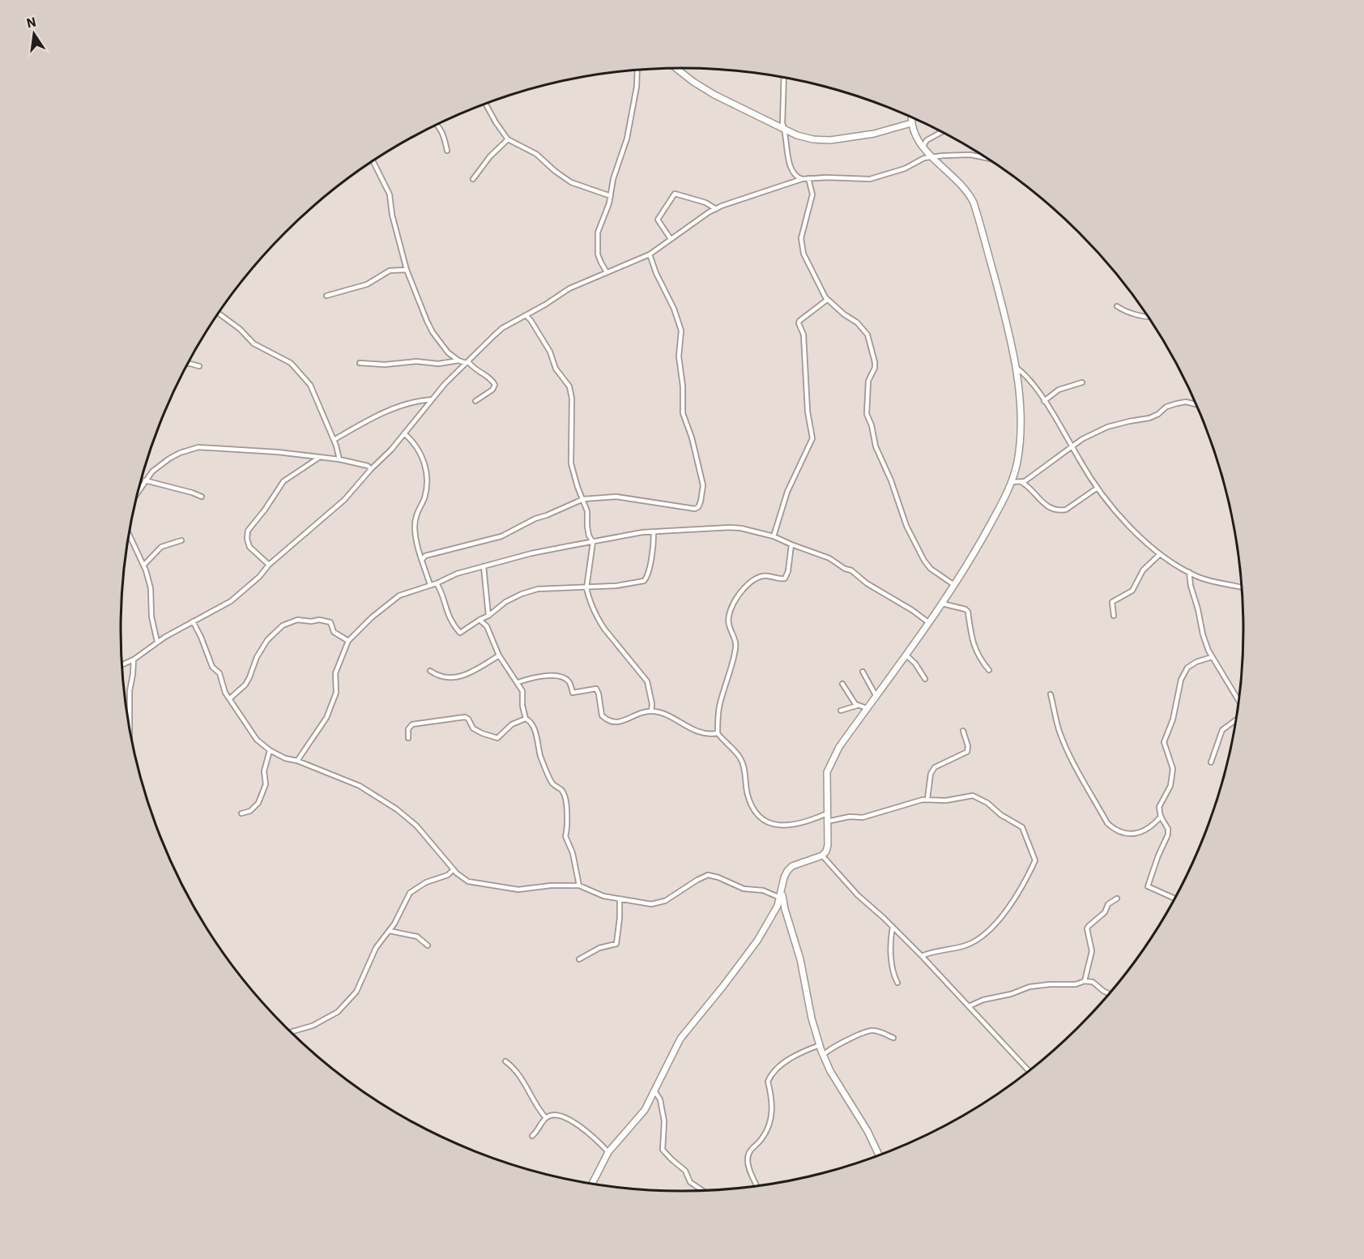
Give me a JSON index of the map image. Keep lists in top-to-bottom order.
{
  "north": "top"
}
